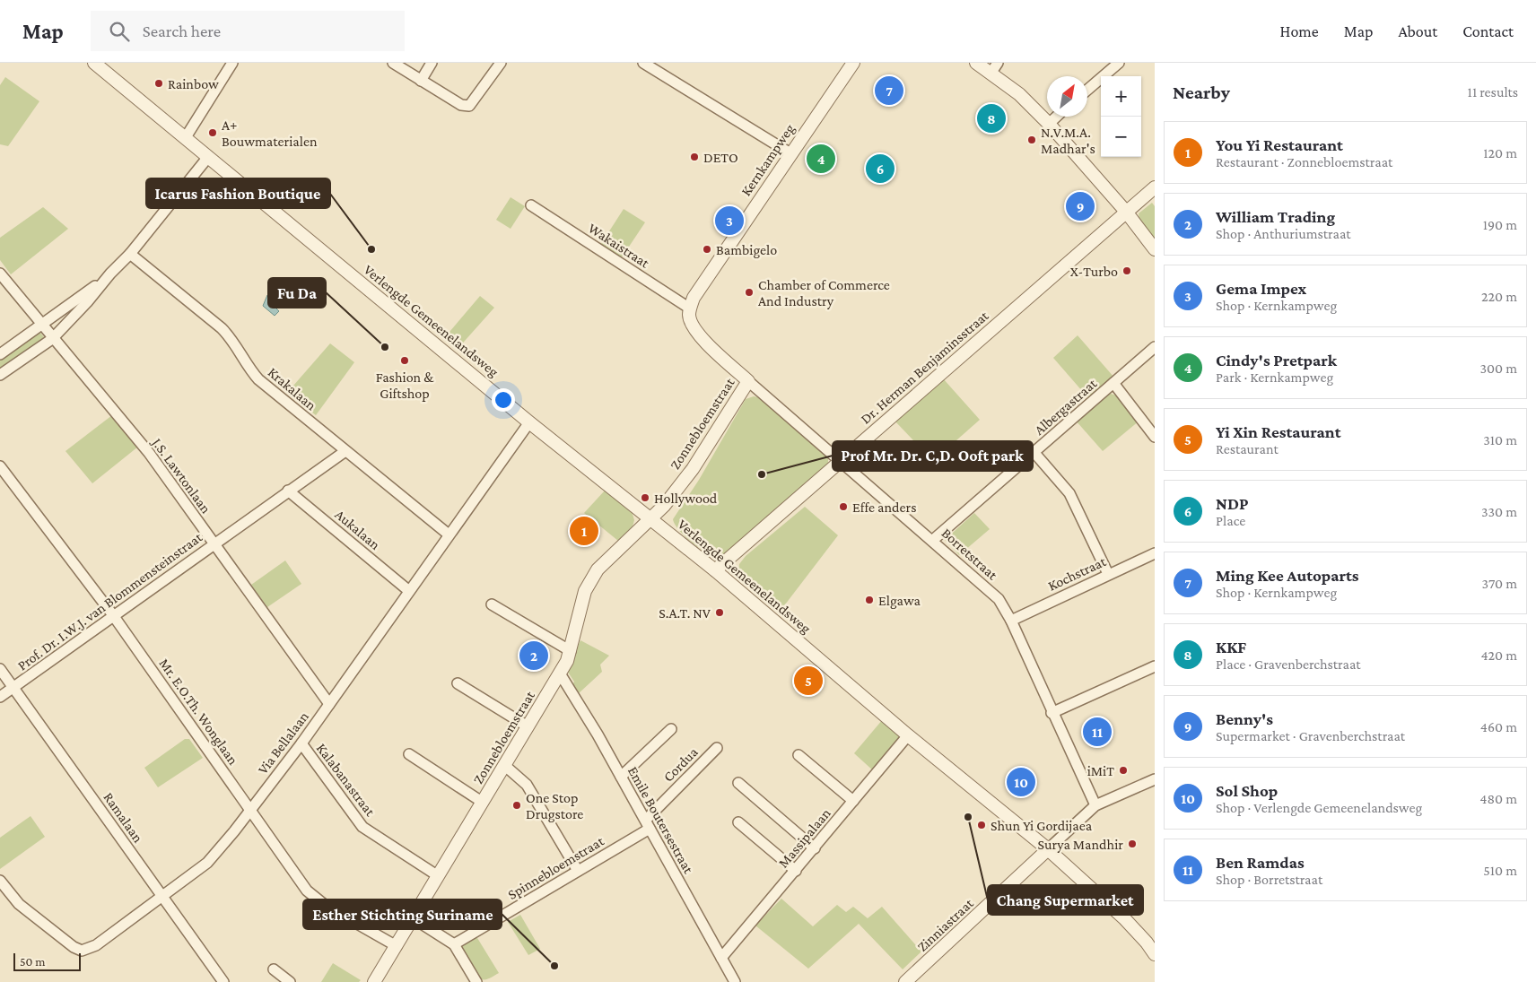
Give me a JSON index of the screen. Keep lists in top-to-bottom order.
{
  "streets": {
    "street": [
      "Kernkampweg",
      "Wakaistraat",
      "Verlengde Gemeenelandsweg",
      "Dr. Herman Benjaminsstraat",
      "Krakalaan",
      "Albergastraat",
      "Zonnebloemstraat",
      "J.S. Lawtonlaan",
      "Aukalaan",
      "Borretstraat",
      "Kochstraat",
      "Prof. Dr. I.W.J. van Blommensteinstraat",
      "Mr. E.O.Th. Wonglaan",
      "Via Bellalaan",
      "Cordua",
      "Kalabanastraat",
      "Ramalaan",
      "Emile Boutersestraat",
      "Massipalaan",
      "Spinnebloemstraat",
      "Zinniastraat"
    ]
  },
  "crossings": [
    ["Kernkampweg", "Wakaistraat"],
    ["Verlengde Gemeenelandsweg", "Dr. Herman Benjaminsstraat"],
    ["Verlengde Gemeenelandsweg", "Zonnebloemstraat"],
    ["Verlengde Gemeenelandsweg", "Via Bellalaan"],
    ["Verlengde Gemeenelandsweg", "Massipalaan"],
    ["Verlengde Gemeenelandsweg", "Zinniastraat"],
    ["Dr. Herman Benjaminsstraat", "Borretstraat"],
    ["Krakalaan", "Prof. Dr. I.W.J. van Blommensteinstraat"],
    ["Krakalaan", "Via Bellalaan"],
    ["Albergastraat", "Borretstraat"],
    ["Zonnebloemstraat", "Borretstraat"],
    ["Zonnebloemstraat", "Mr. E.O.Th. Wonglaan"],
    ["Zonnebloemstraat", "Kalabanastraat"],
    ["Zonnebloemstraat", "Emile Boutersestraat"],
    ["J.S. Lawtonlaan", "Prof. Dr. I.W.J. van Blommensteinstraat"],
    ["J.S. Lawtonlaan", "Via Bellalaan"],
    ["Aukalaan", "Prof. Dr. I.W.J. van Blommensteinstraat"],
    ["Aukalaan", "Via Bellalaan"],
    ["Borretstraat", "Kochstraat"],
    ["Borretstraat", "Zinniastraat"],
    ["Prof. Dr. I.W.J. van Blommensteinstraat", "Mr. E.O.Th. Wonglaan"],
    ["Prof. Dr. I.W.J. van Blommensteinstraat", "Ramalaan"],
    ["Mr. E.O.Th. Wonglaan", "Via Bellalaan"],
    ["Via Bellalaan", "Kalabanastraat"],
    ["Via Bellalaan", "Ramalaan"],
    ["Cordua", "Emile Boutersestraat"],
    ["Cordua", "Spinnebloemstraat"],
    ["Emile Boutersestraat", "Massipalaan"],
    ["Emile Boutersestraat", "Spinnebloemstraat"]
  ],
  "places": [
    "Rainbow",
    "A+ Bouwmaterialen",
    "N.V.M.A. Madhar's",
    "DETO",
    "Icarus Fashion Boutique",
    "Bambigelo",
    "X-Turbo",
    "Chamber of Commerce And Industry",
    "Fu Da",
    "Fashion & Giftshop",
    "Prof Mr. Dr. C,D. Ooft park",
    "Hollywood",
    "Effe anders",
    "Elgawa",
    "S.A.T. NV",
    "iMiT",
    "One Stop Drugstore",
    "Chang Supermarket",
    "Shun Yi Gordijaea",
    "Surya Mandhir",
    "Esther Stichting Suriname"
  ],
  "scale_bar": "50 m",
  "north": "top right",
  "page": {
    "header": "Map",
    "search": "Search here",
    "nav": [
      "Home",
      "Map",
      "About",
      "Contact"
    ],
    "heading": ["Nearby", "11 results"],
    "pins": [
      "7",
      "8",
      "4",
      "6",
      "9",
      "3",
      "1",
      "2",
      "5",
      "11",
      "10"
    ],
    "map_buttons": ["+", "−"],
    "list": [
      {
        "mark": "1",
        "name": "You Yi Restaurant",
        "note": "Restaurant · Zonnebloemstraat",
        "value": "120 m"
      },
      {
        "mark": "2",
        "name": "William Trading",
        "note": "Shop · Anthuriumstraat",
        "value": "190 m"
      },
      {
        "mark": "3",
        "name": "Gema Impex",
        "note": "Shop · Kernkampweg",
        "value": "220 m"
      },
      {
        "mark": "4",
        "name": "Cindy's Pretpark",
        "note": "Park · Kernkampweg",
        "value": "300 m"
      },
      {
        "mark": "5",
        "name": "Yi Xin Restaurant",
        "note": "Restaurant",
        "value": "310 m"
      },
      {
        "mark": "6",
        "name": "NDP",
        "note": "Place",
        "value": "330 m"
      },
      {
        "mark": "7",
        "name": "Ming Kee Autoparts",
        "note": "Shop · Kernkampweg",
        "value": "370 m"
      },
      {
        "mark": "8",
        "name": "KKF",
        "note": "Place · Gravenberchstraat",
        "value": "420 m"
      },
      {
        "mark": "9",
        "name": "Benny's",
        "note": "Supermarket · Gravenberchstraat",
        "value": "460 m"
      },
      {
        "mark": "10",
        "name": "Sol Shop",
        "note": "Shop · Verlengde Gemeenelandsweg",
        "value": "480 m"
      },
      {
        "mark": "11",
        "name": "Ben Ramdas",
        "note": "Shop · Borretstraat",
        "value": "510 m"
      }
    ],
    "scale": "50 m"
  }
}
